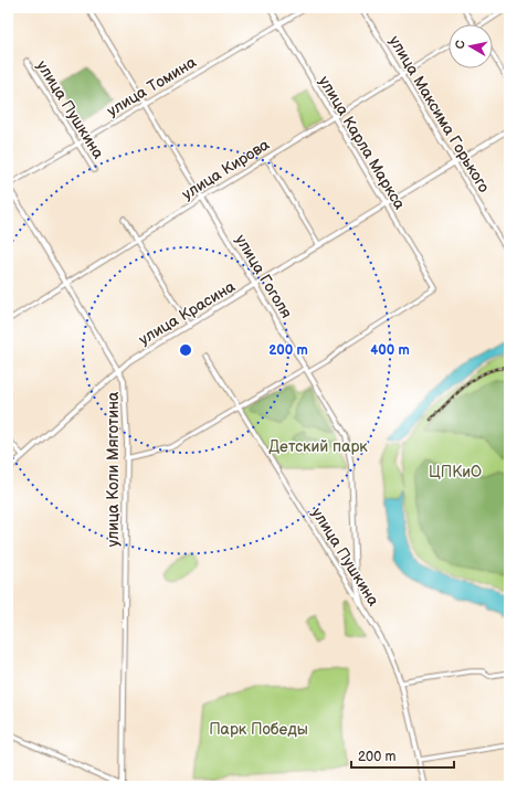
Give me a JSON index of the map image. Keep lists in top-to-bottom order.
{
  "streets": {
    "main road": [
      "улица Пушкина",
      "улица Карла Маркса",
      "улица Гоголя",
      "улица Красина",
      "улица Коли Мяготина"
    ],
    "street": ["улица Томина", "улица Максима Горького", "улица Кирова"]
  },
  "crossings": [
    ["улица Томина", "улица Пушкина"],
    ["улица Томина", "улица Карла Маркса"],
    ["улица Томина", "улица Гоголя"],
    ["улица Томина", "улица Коли Мяготина"],
    ["улица Пушкина", "улица Гоголя"],
    ["улица Максима Горького", "улица Кирова"],
    ["улица Максима Горького", "улица Красина"],
    ["улица Карла Маркса", "улица Кирова"],
    ["улица Карла Маркса", "улица Гоголя"],
    ["улица Карла Маркса", "улица Красина"],
    ["улица Кирова", "улица Гоголя"],
    ["улица Кирова", "улица Коли Мяготина"],
    ["улица Гоголя", "улица Красина"],
    ["улица Красина", "улица Коли Мяготина"]
  ],
  "parks": ["Детский парк", "ЦПКиО", "Парк Победы"],
  "scale_bar": "200 m",
  "north": "left",
  "rings": ["200 m", "400 m"]
}
